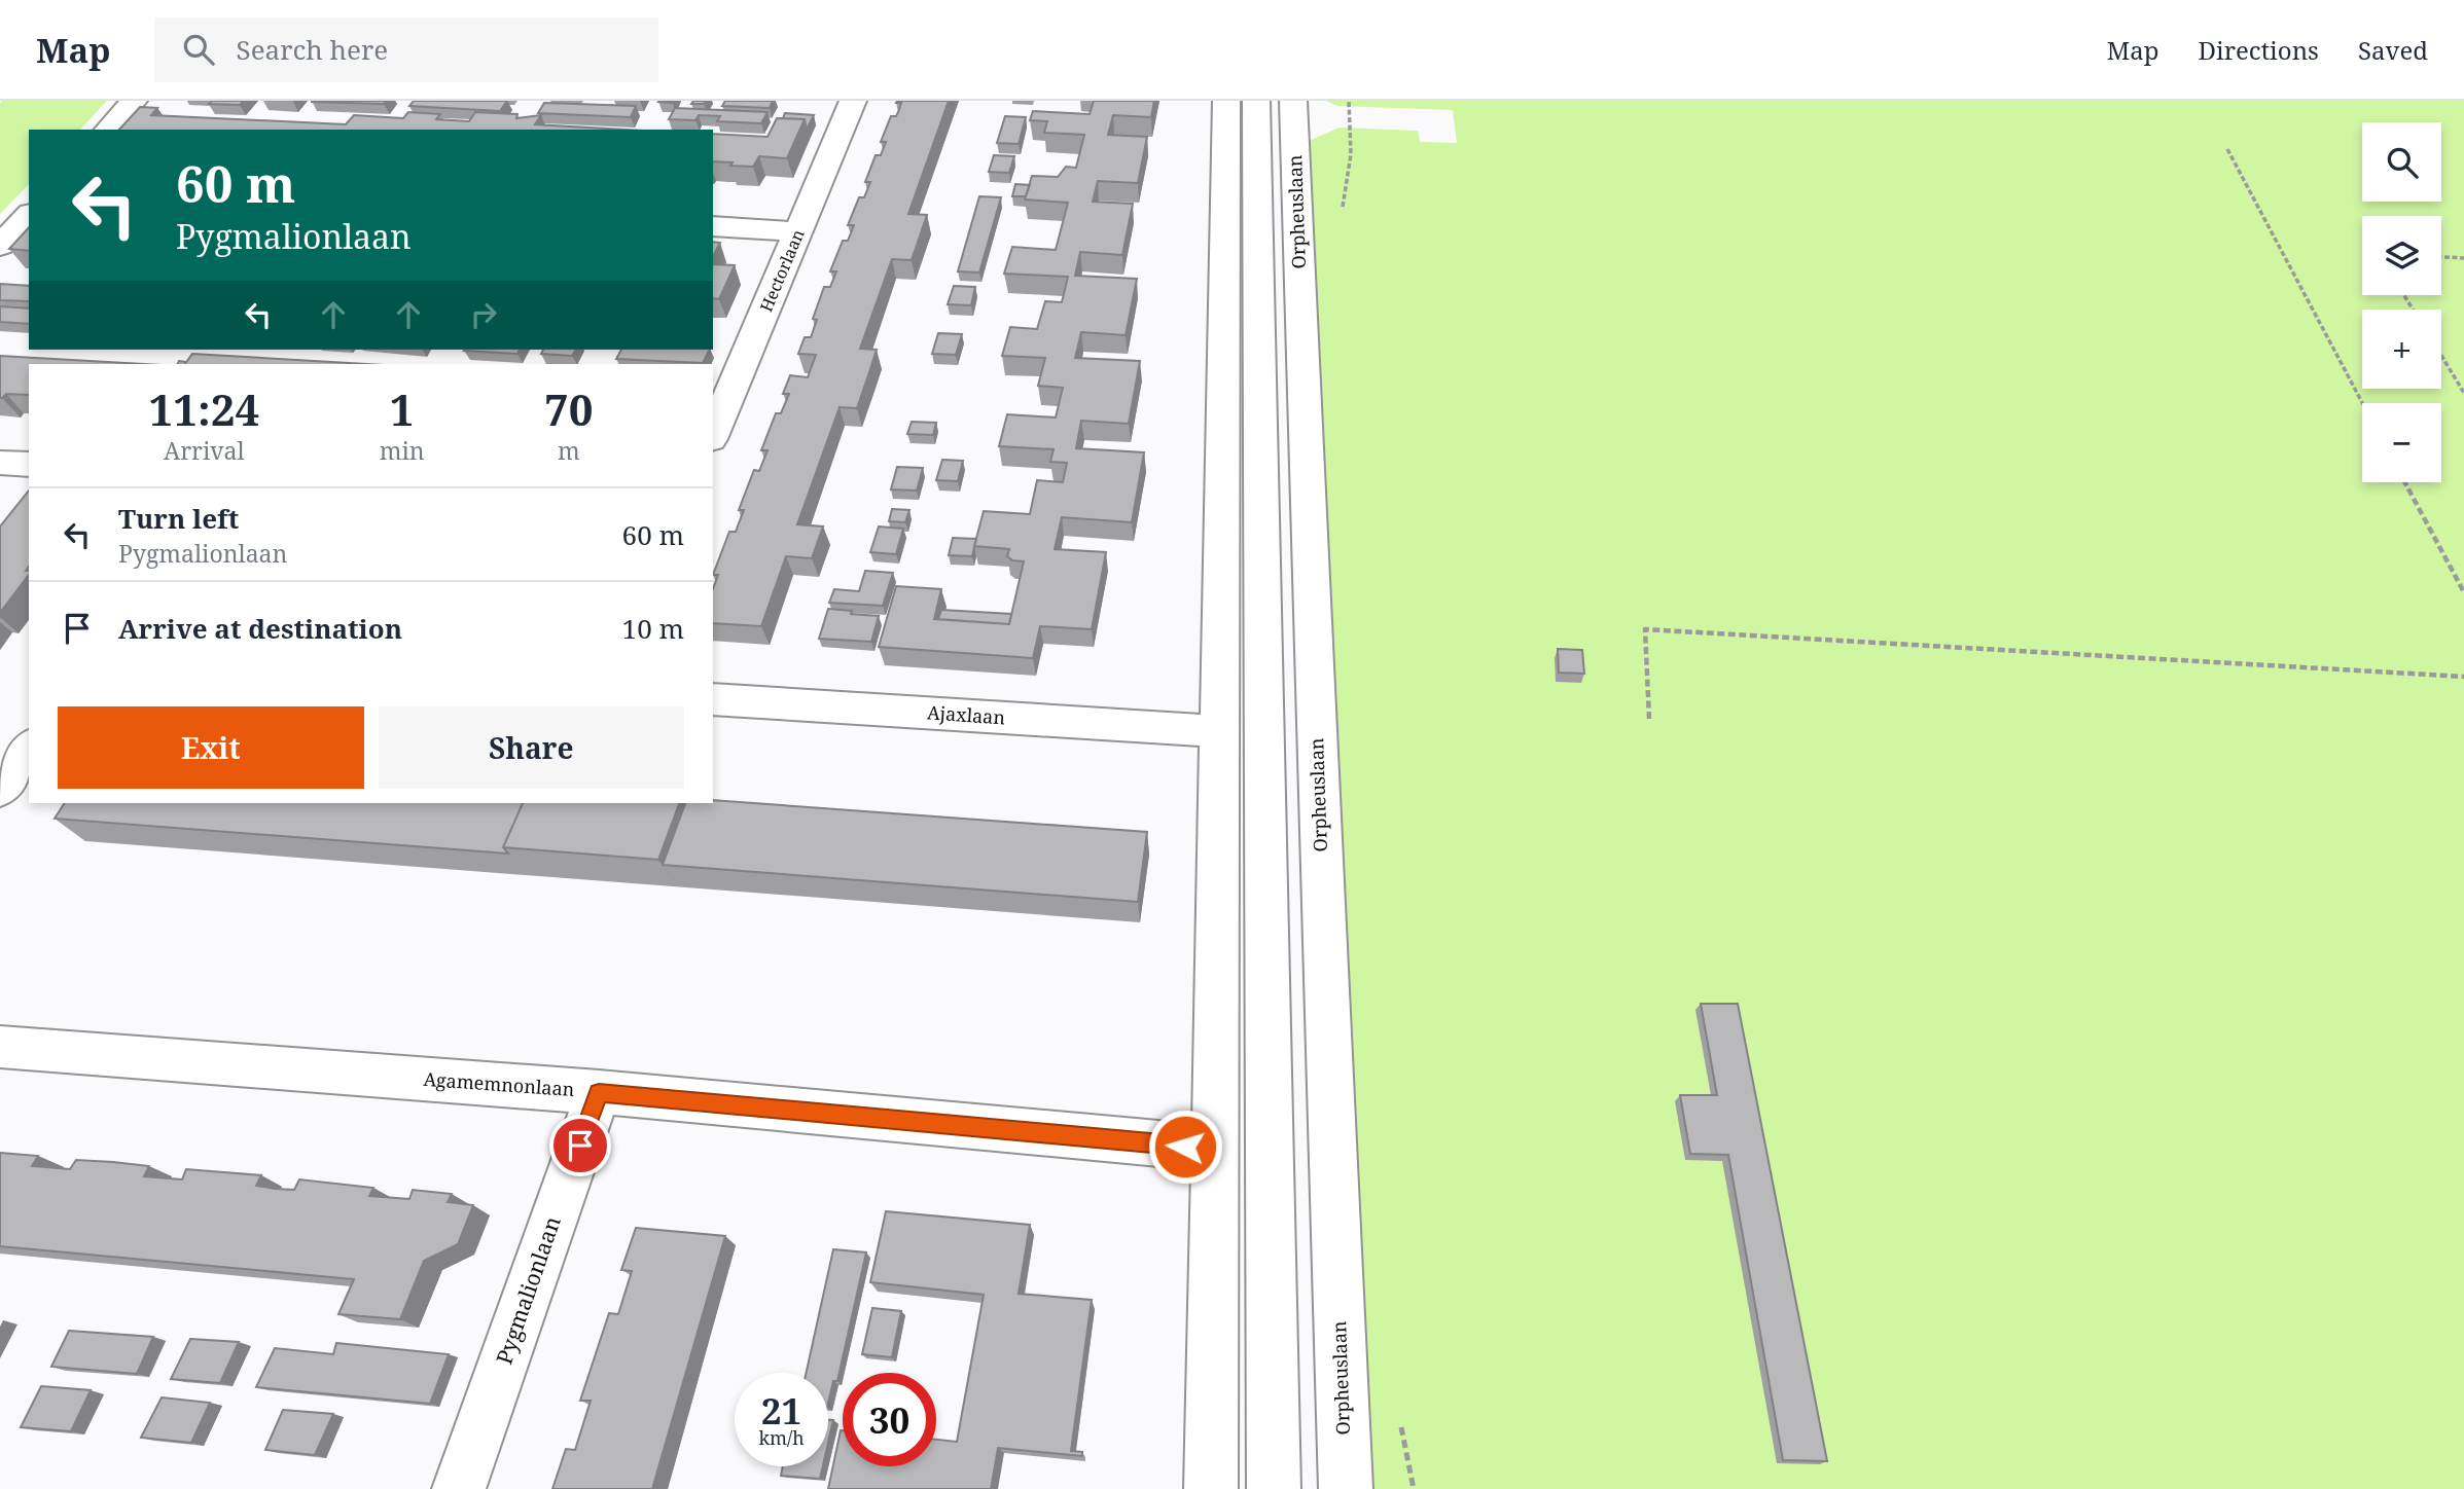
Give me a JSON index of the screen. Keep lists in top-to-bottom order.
{
  "streets": {
    "street": [
      "Orpheuslaan",
      "Hectorlaan",
      "Ajaxlaan",
      "Agamemnonlaan",
      "Pygmalionlaan"
    ]
  },
  "crossings": [
    ["Agamemnonlaan", "Pygmalionlaan"]
  ],
  "page": {
    "header": "Map",
    "search": "Search here",
    "nav": ["Map", "Directions", "Saved"],
    "map_buttons": ["+", "−"],
    "turn": ["60 m", "Pygmalionlaan"],
    "eta": [
      "11:24",
      "Arrival",
      "1",
      "min",
      "70",
      "m"
    ],
    "list": [
      {
        "name": "Turn left",
        "note": "Pygmalionlaan",
        "value": "60 m"
      },
      {
        "name": "Arrive at destination",
        "value": "10 m"
      }
    ],
    "buttons": ["Exit", "Share"],
    "speed": "21 km/h",
    "limit": "30"
  }
}
